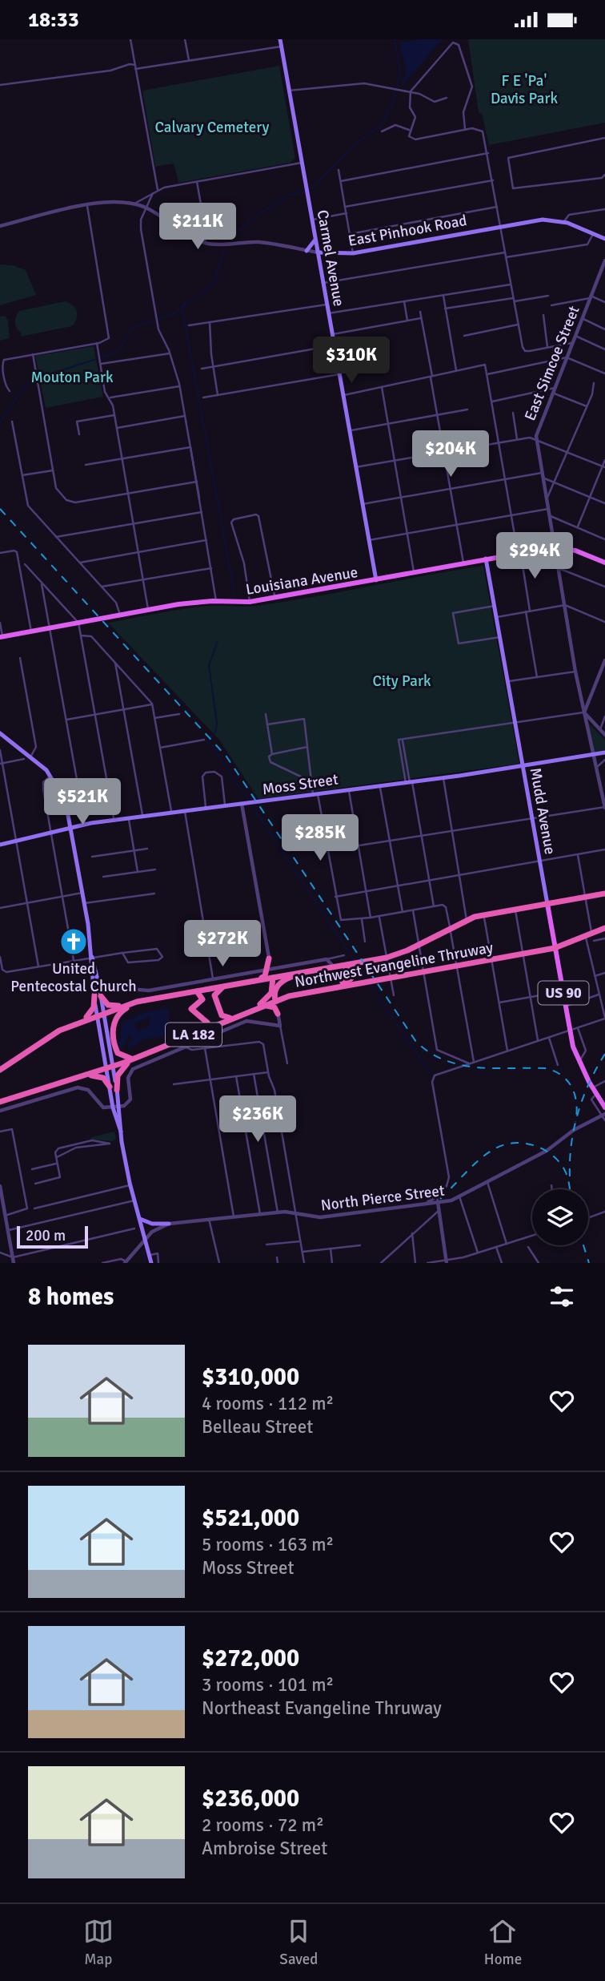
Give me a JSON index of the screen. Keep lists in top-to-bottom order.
{
  "streets": {
    "highway": ["Northwest Evangeline Thruway", "LA 182"],
    "main road": [
      "East Pinhook Road",
      "Carmel Avenue",
      "Louisiana Avenue",
      "Moss Street",
      "Mudd Avenue",
      "US 90"
    ],
    "street": ["East Simcoe Street", "North Pierce Street"]
  },
  "crossings": [
    ["East Pinhook Road", "Carmel Avenue"],
    ["Carmel Avenue", "Louisiana Avenue"],
    ["East Simcoe Street", "Louisiana Avenue"],
    ["East Simcoe Street", "Moss Street"],
    ["Louisiana Avenue", "Mudd Avenue"],
    ["Moss Street", "Mudd Avenue"],
    ["Mudd Avenue", "Northwest Evangeline Thruway"],
    ["Mudd Avenue", "US 90"]
  ],
  "parks": [
    "F E 'Pa' Davis Park",
    "Calvary Cemetery",
    "Mouton Park",
    "City Park"
  ],
  "places": {
    "church": ["United Pentecostal Church"]
  },
  "scale_bar": "200 m",
  "page": {
    "status": "18:33",
    "price": [
      "$211K",
      "$310K",
      "$204K",
      "$294K",
      "$521K",
      "$285K",
      "$272K",
      "$236K"
    ],
    "scale": "200 m",
    "heading": "8 homes",
    "list": [
      {
        "name": "$310,000",
        "note": "4 rooms · 112 m² · Belleau Street"
      },
      {
        "name": "$521,000",
        "note": "5 rooms · 163 m² · Moss Street"
      },
      {
        "name": "$272,000",
        "note": "3 rooms · 101 m² · Northeast Evangeline Thruway"
      },
      {
        "name": "$236,000",
        "note": "2 rooms · 72 m² · Ambroise Street"
      }
    ],
    "tabs": ["Map", "Saved", "Home"]
  }
}
